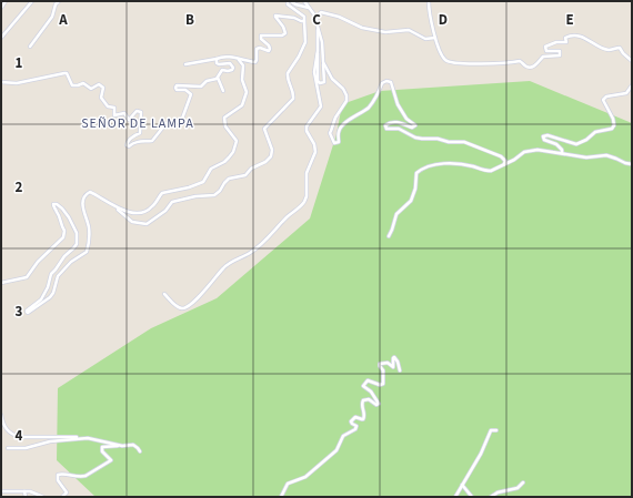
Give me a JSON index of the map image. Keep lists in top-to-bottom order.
{
  "districts": ["SEÑOR DE LAMPA"],
  "grid": {
    "columns": [
      "A",
      "B",
      "C",
      "D",
      "E"
    ],
    "rows": [
      "1",
      "2",
      "3",
      "4"
    ]
  }
}
